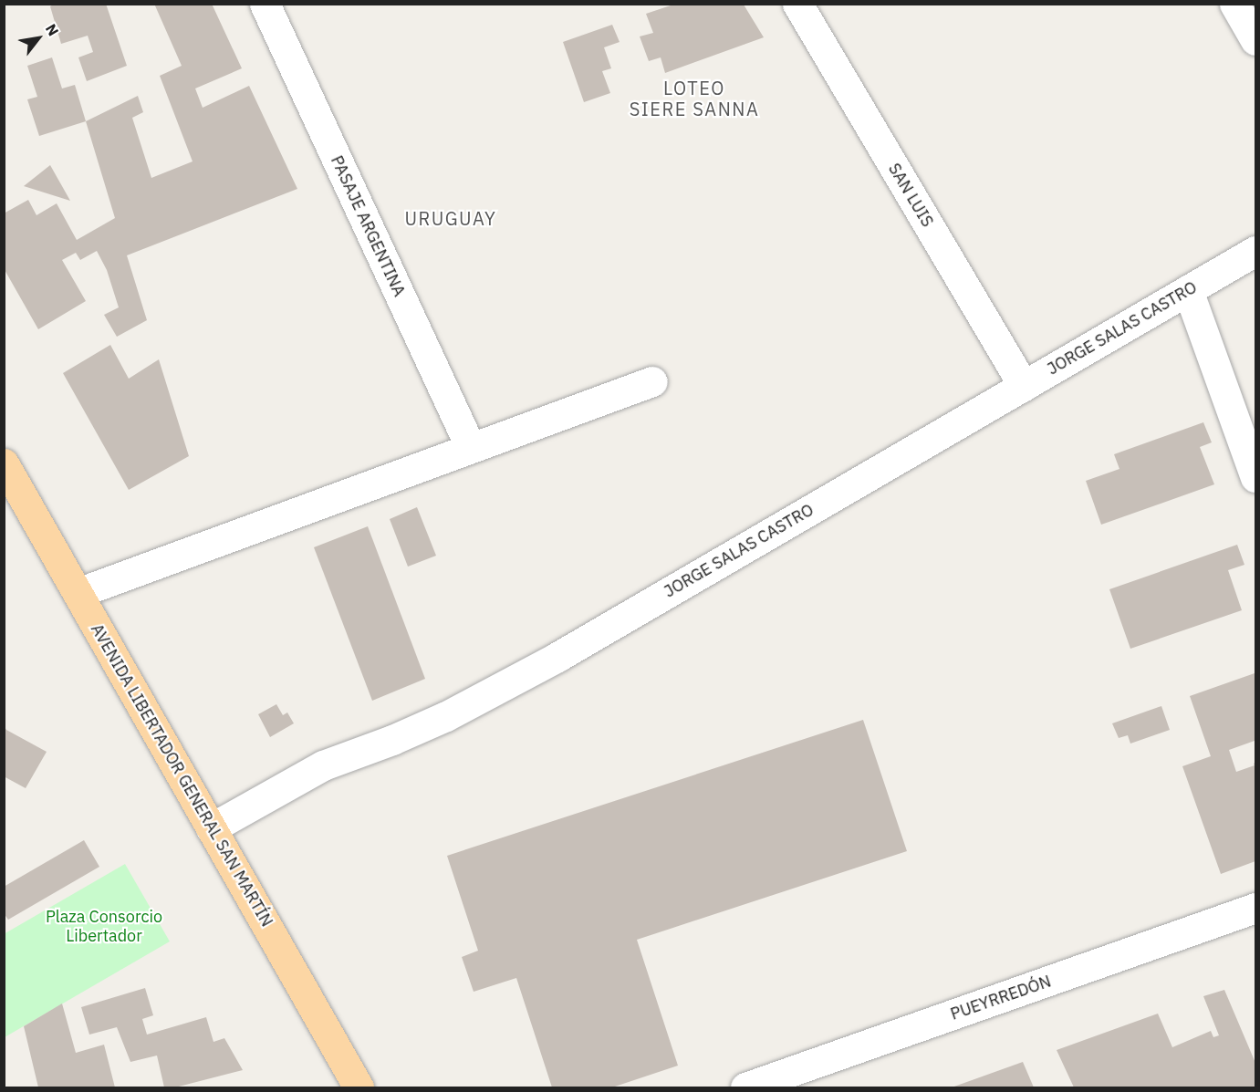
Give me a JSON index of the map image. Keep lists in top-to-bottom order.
{
  "streets": {
    "main road": ["AVENIDA LIBERTADOR GENERAL SAN MARTÍN"],
    "street": [
      "SAN LUIS",
      "PASAJE ARGENTINA",
      "JORGE SALAS CASTRO",
      "PUEYRREDÓN"
    ]
  },
  "crossings": [
    ["SAN LUIS", "JORGE SALAS CASTRO"],
    ["JORGE SALAS CASTRO", "AVENIDA LIBERTADOR GENERAL SAN MARTÍN"]
  ],
  "districts": ["LOTEO SIERE SANNA", "URUGUAY"],
  "parks": ["Plaza Consorcio Libertador"],
  "north": "top right"
}
